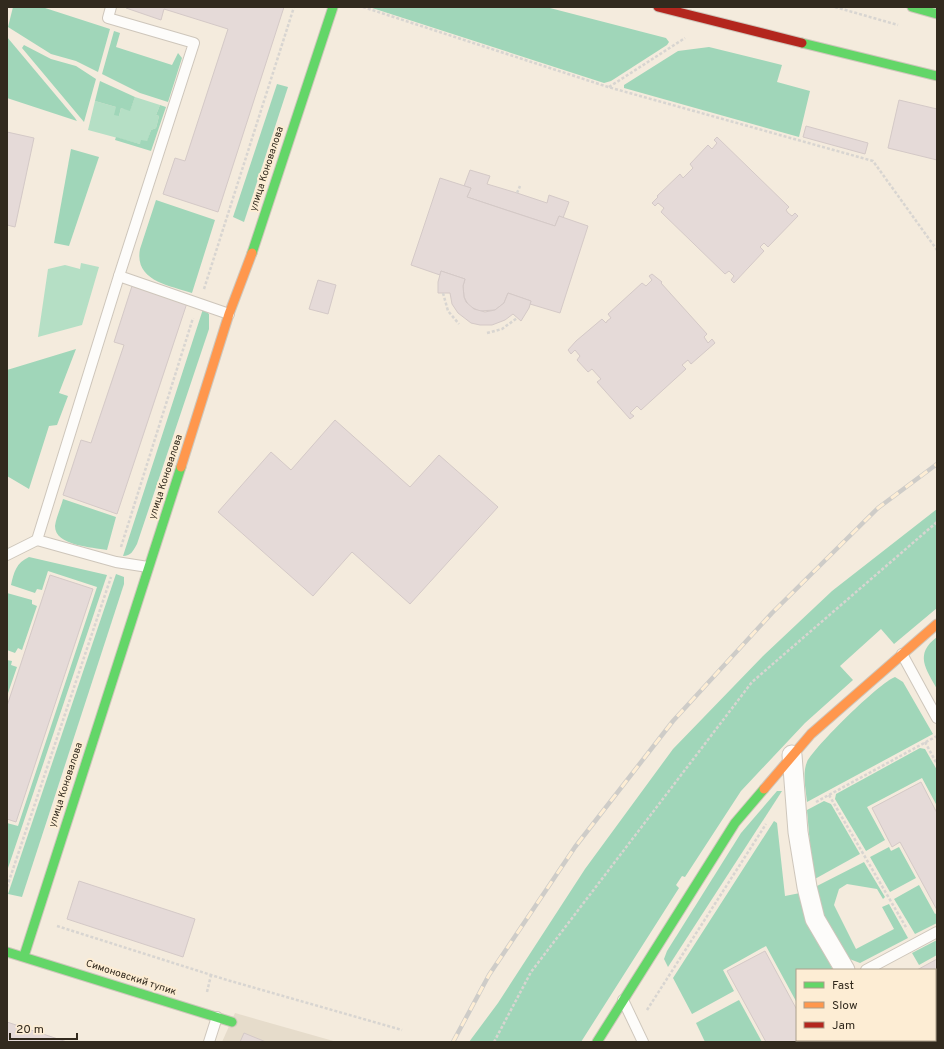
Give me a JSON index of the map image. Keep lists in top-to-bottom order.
{
  "streets": {
    "street": ["улица Коновалова", "Симоновский тупик"]
  },
  "crossings": [
    ["улица Коновалова", "Симоновский тупик"]
  ],
  "legend": ["Fast", "Slow", "Jam"],
  "scale_bar": "20 m"
}
